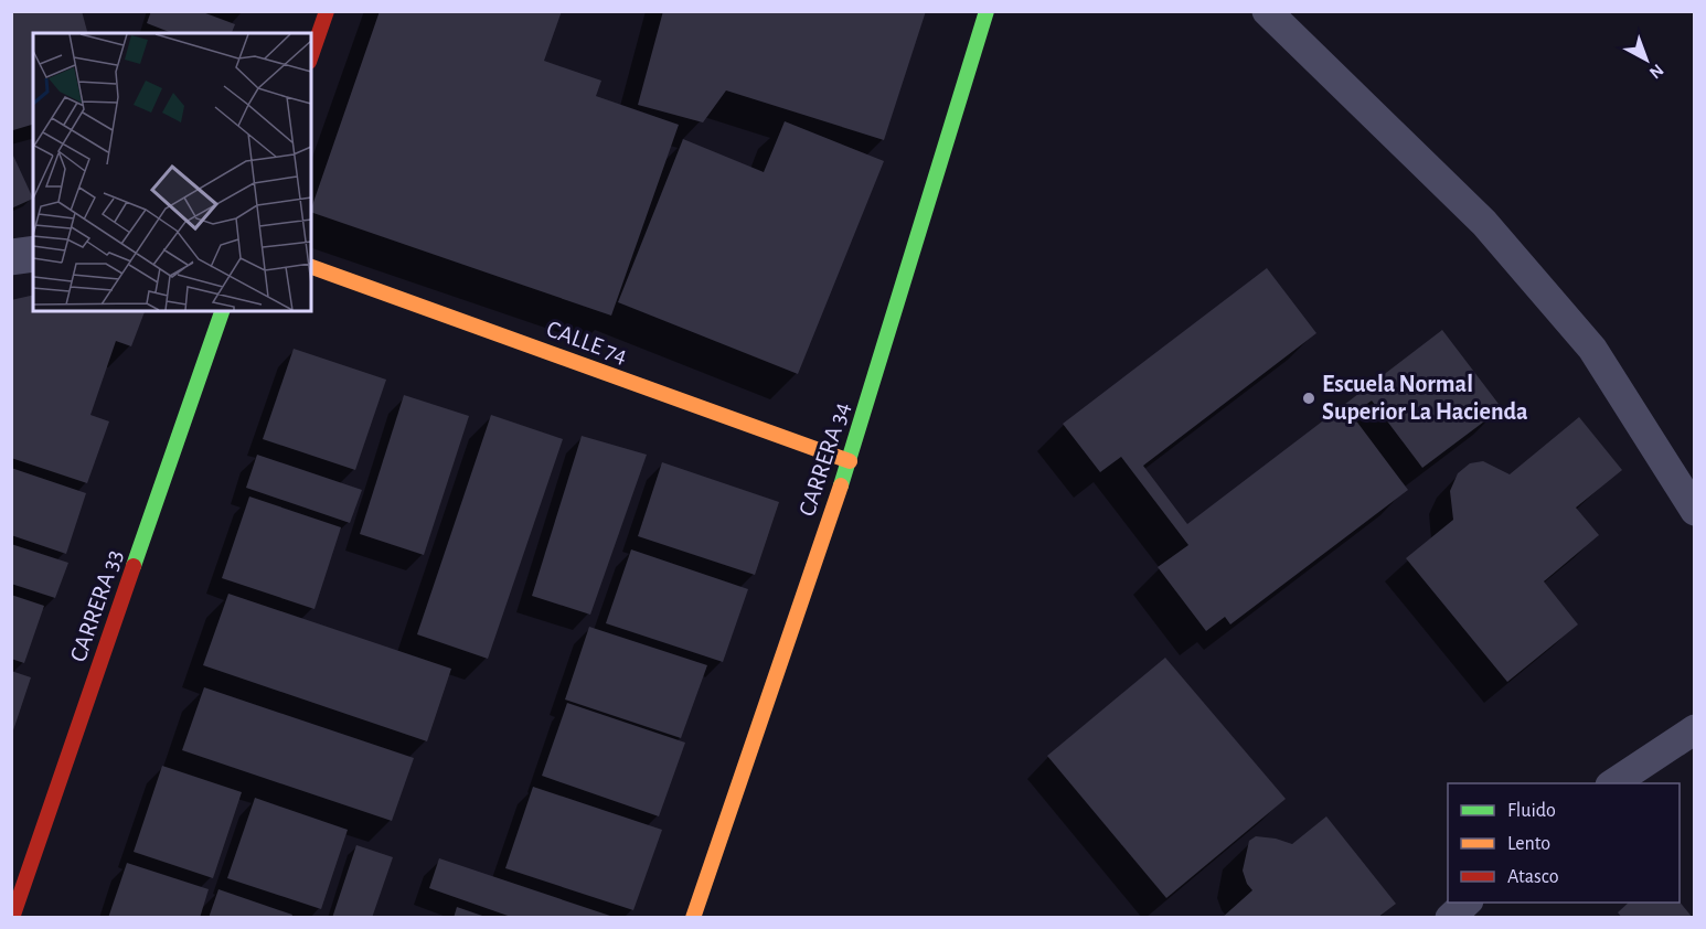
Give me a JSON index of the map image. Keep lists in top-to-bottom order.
{
  "streets": {
    "street": ["CALLE 74", "CARRERA 34", "CARRERA 33"]
  },
  "crossings": [
    ["CALLE 74", "CARRERA 34"]
  ],
  "places": ["Escuela Normal Superior La Hacienda"],
  "legend": ["Fluido", "Lento", "Atasco"],
  "north": "bottom right"
}
